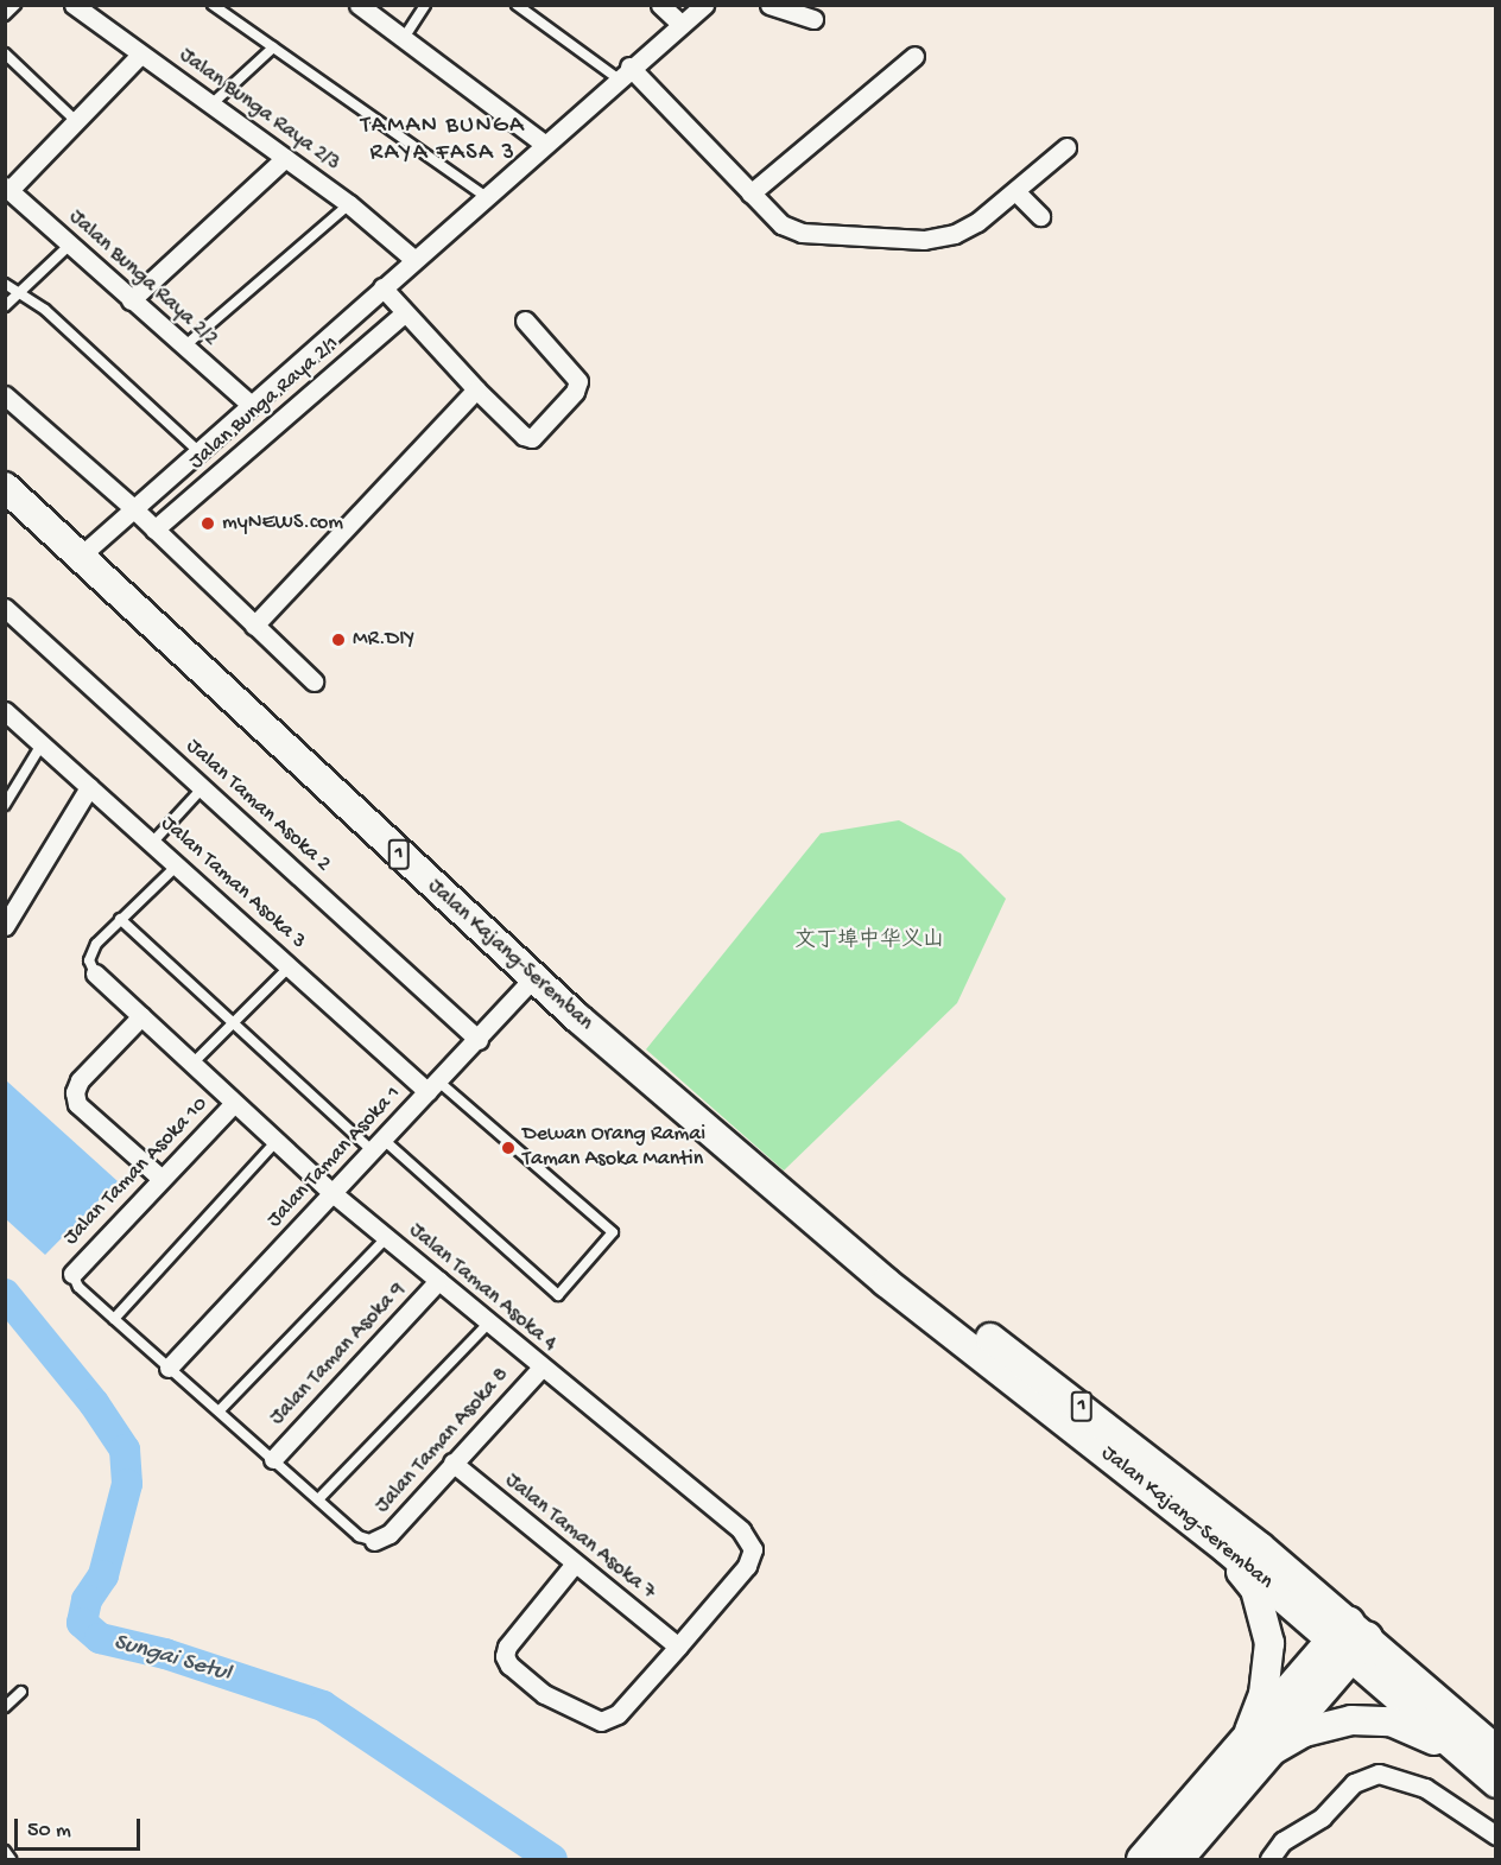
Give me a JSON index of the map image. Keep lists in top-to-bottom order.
{
  "streets": {
    "main road": ["1", "Jalan Kajang-Seremban"],
    "street": [
      "Jalan Bunga Raya 2/3",
      "Jalan Bunga Raya 2/2",
      "Jalan Bunga Raya 2/1",
      "Jalan Taman Asoka 2",
      "Jalan Taman Asoka 3",
      "Jalan Taman Asoka 1",
      "Jalan Taman Asoka 10",
      "Jalan Taman Asoka 4",
      "Jalan Taman Asoka 9",
      "Jalan Taman Asoka 8",
      "Jalan Taman Asoka 7"
    ]
  },
  "crossings": [
    ["Jalan Taman Asoka 2", "Jalan Taman Asoka 1"],
    ["Jalan Taman Asoka 3", "Jalan Taman Asoka 1"],
    ["Jalan Kajang-Seremban", "Jalan Taman Asoka 1"],
    ["Jalan Taman Asoka 1", "Jalan Taman Asoka 4"],
    ["Jalan Taman Asoka 10", "Jalan Taman Asoka 4"],
    ["Jalan Taman Asoka 4", "Jalan Taman Asoka 9"],
    ["Jalan Taman Asoka 4", "Jalan Taman Asoka 8"],
    ["Jalan Taman Asoka 4", "Jalan Taman Asoka 7"],
    ["Jalan Taman Asoka 8", "Jalan Taman Asoka 7"]
  ],
  "districts": ["TAMAN BUNGA RAYA FASA 3"],
  "water": ["Sungai Setul"],
  "parks": ["文丁埠中华义山"],
  "places": ["myNEWS.com", "MR.DIY", "Dewan Orang Ramai Taman Asoka Mantin"],
  "scale_bar": "50 m"
}
